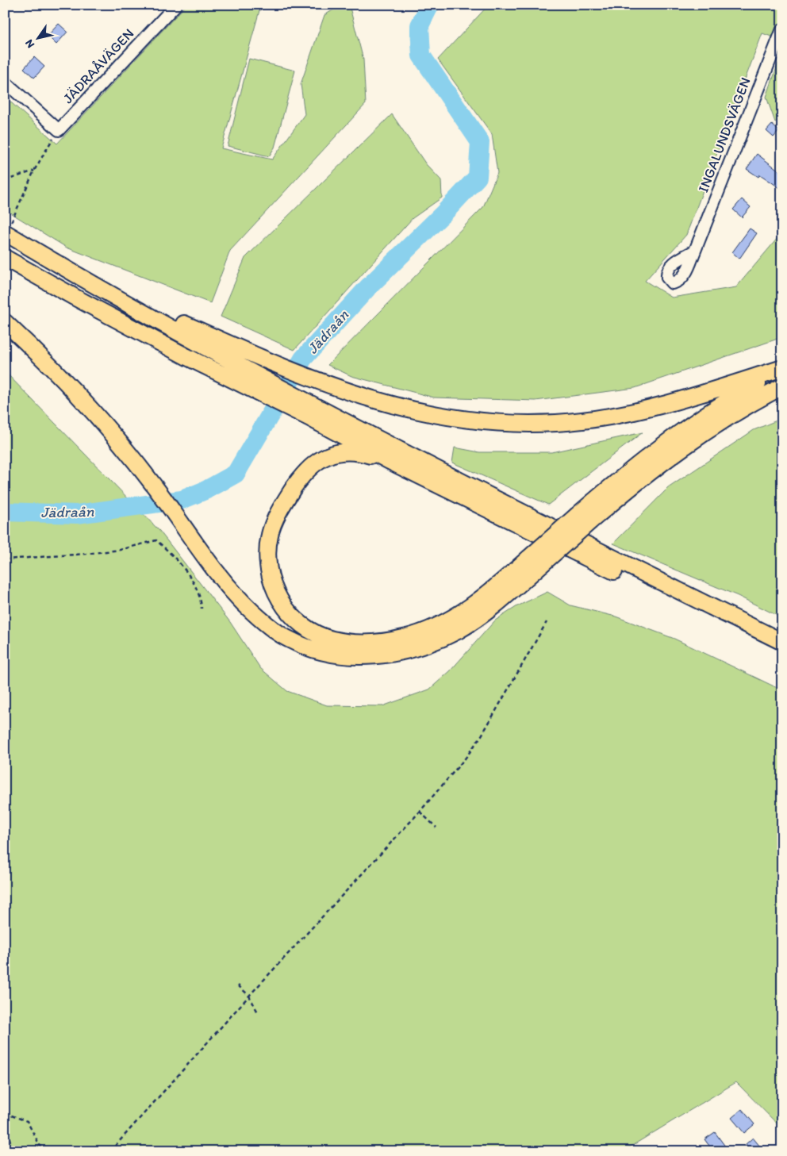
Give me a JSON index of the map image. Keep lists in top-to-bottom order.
{
  "streets": {
    "street": ["JÄDRAÅVÄGEN", "INGALUNDSVÄGEN"]
  },
  "water": ["Jädraån"],
  "north": "bottom left"
}
